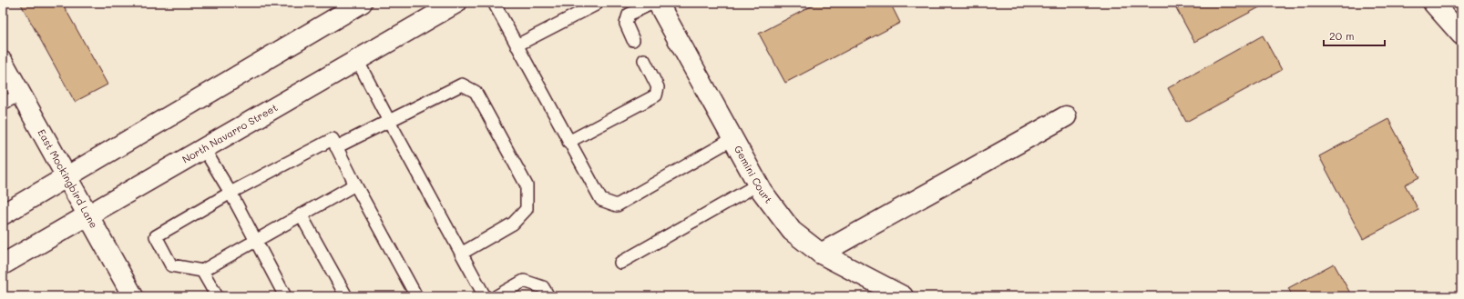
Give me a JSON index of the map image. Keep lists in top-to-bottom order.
{
  "streets": {
    "main road": ["North Navarro Street", "Gemini Court", "East Mockingbird Lane"]
  },
  "crossings": [
    ["North Navarro Street", "East Mockingbird Lane"]
  ],
  "scale_bar": "20 m"
}
